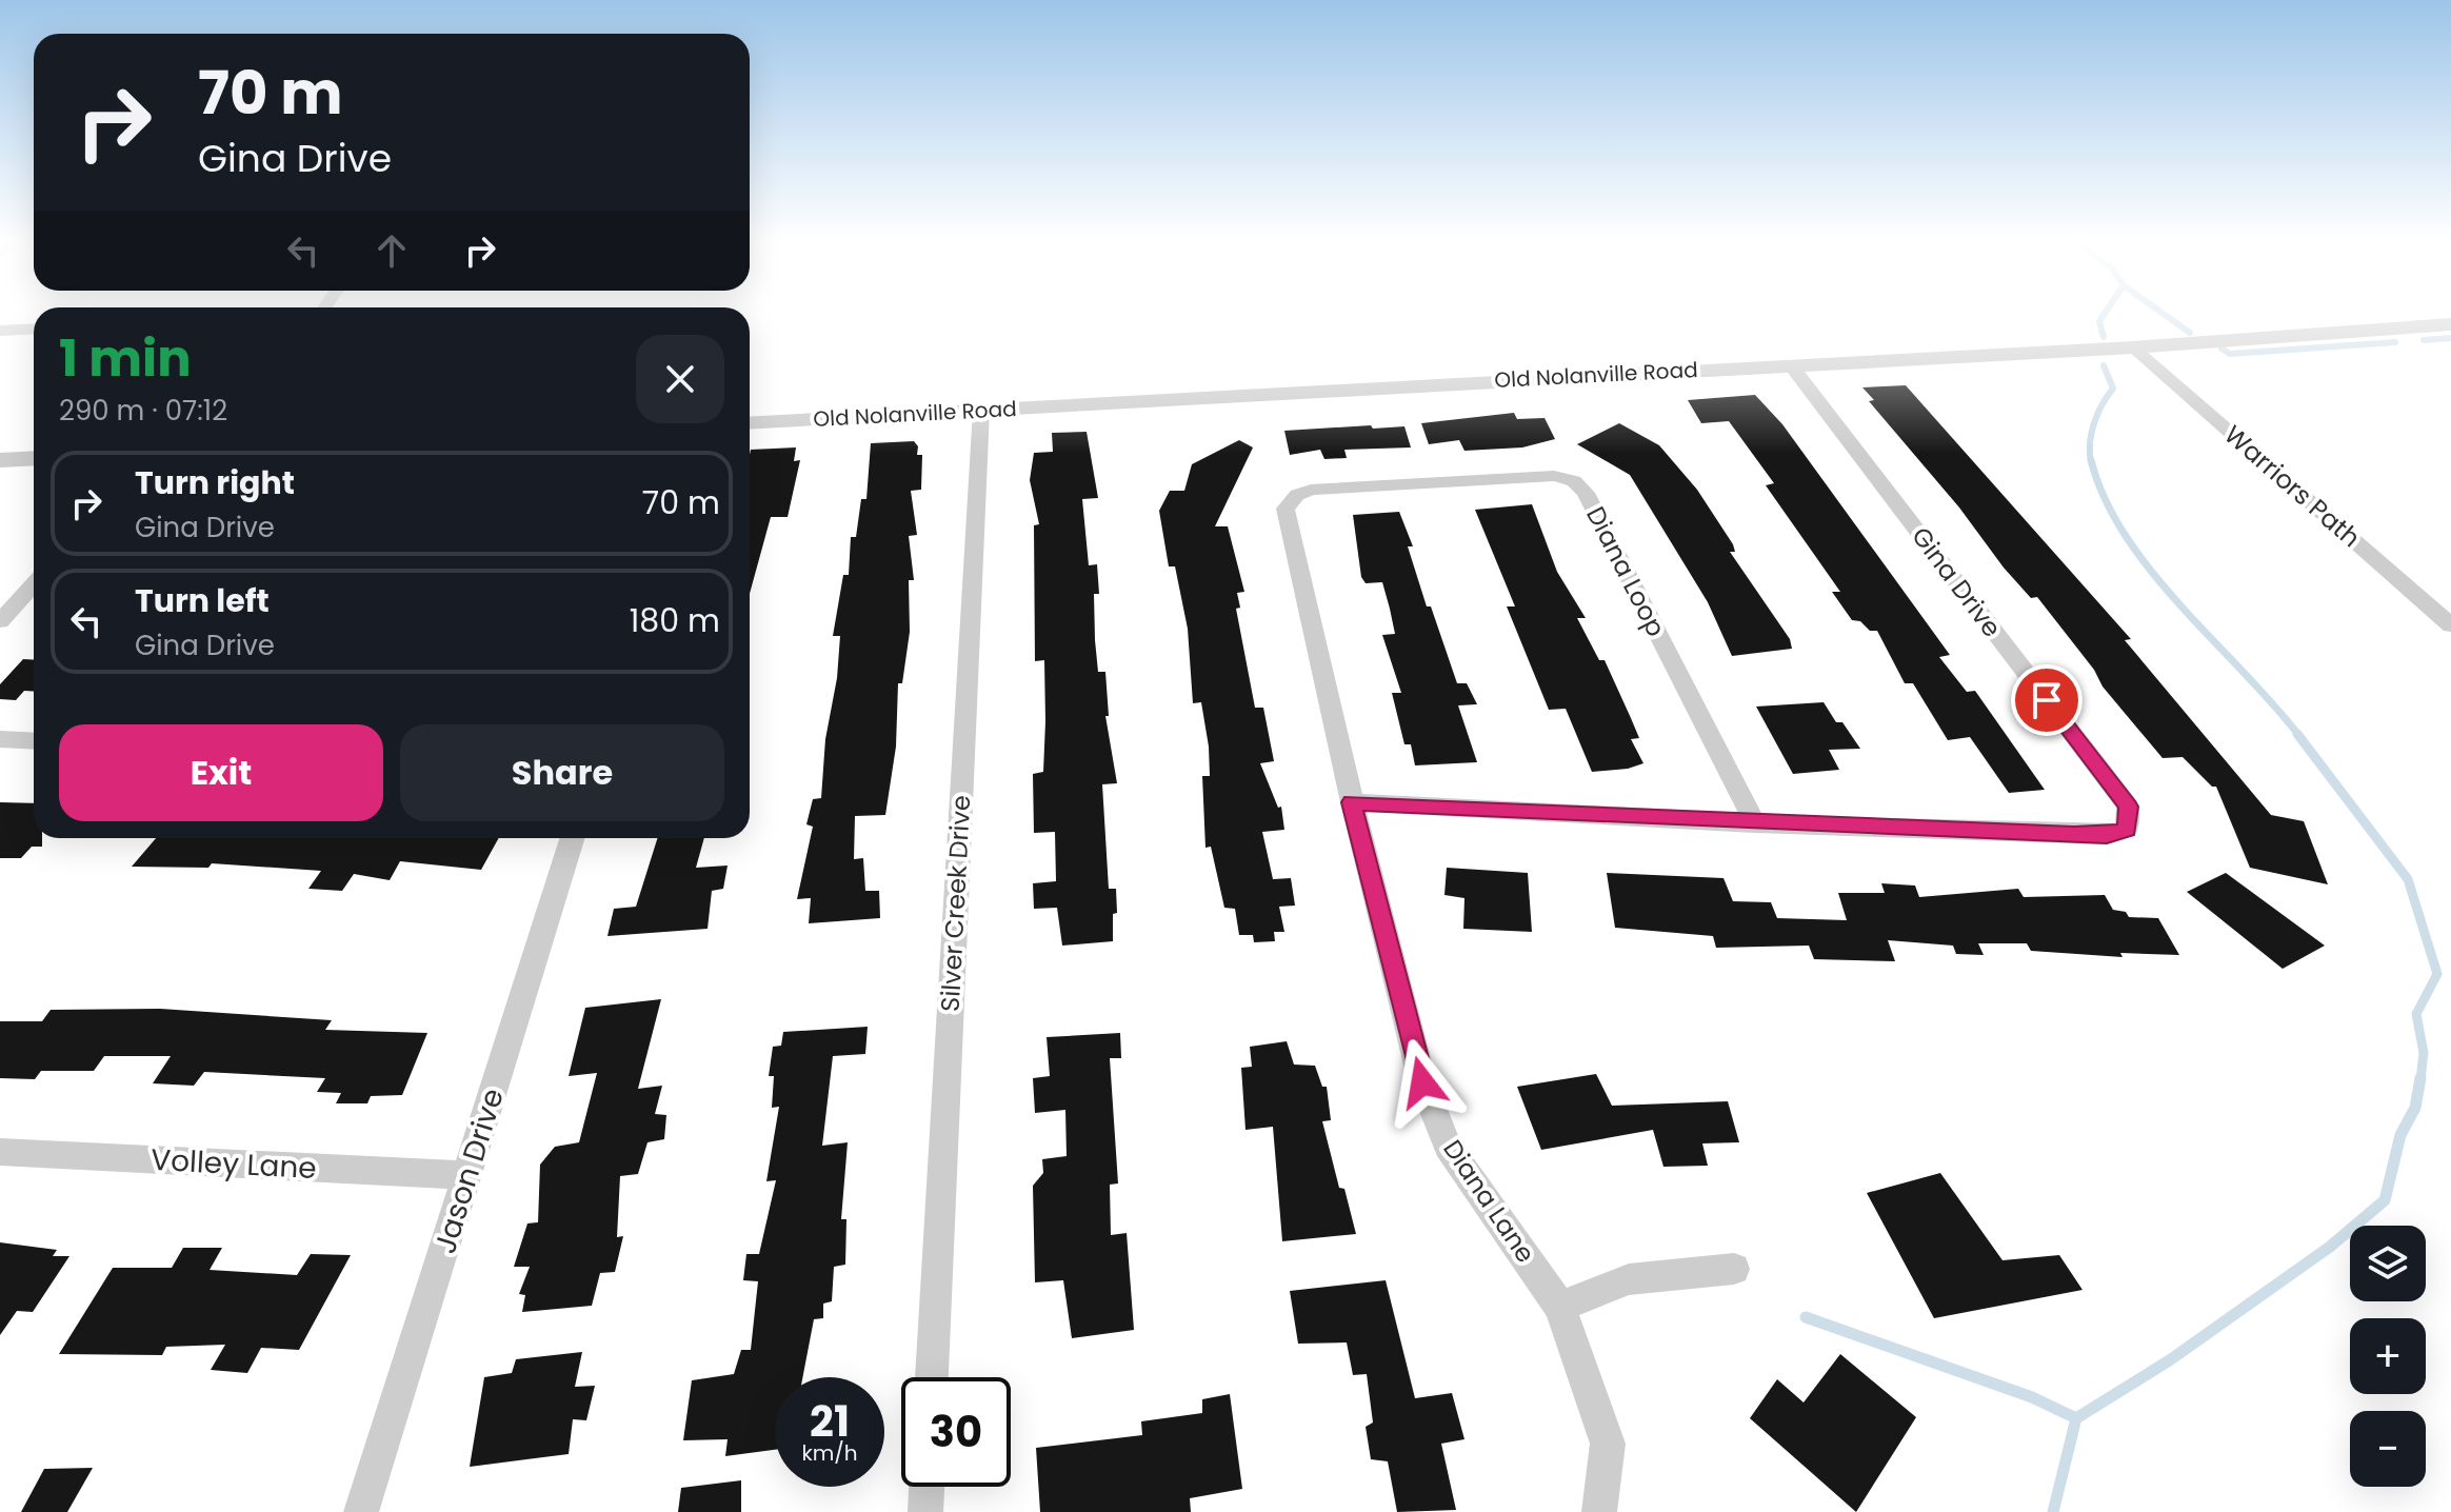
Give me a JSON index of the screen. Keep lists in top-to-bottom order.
{
  "streets": {
    "street": [
      "Old Nolanville Road",
      "Warriors Path",
      "Diana Loop",
      "Gina Drive",
      "Silver Creek Drive",
      "Volley Lane",
      "Jason Drive",
      "Diana Lane"
    ]
  },
  "crossings": [
    ["Old Nolanville Road", "Warriors Path"],
    ["Old Nolanville Road", "Gina Drive"],
    ["Old Nolanville Road", "Silver Creek Drive"],
    ["Diana Loop", "Gina Drive"],
    ["Diana Loop", "Diana Lane"],
    ["Gina Drive", "Diana Lane"],
    ["Volley Lane", "Jason Drive"]
  ],
  "page": {
    "turn": ["70 m", "Gina Drive"],
    "heading": ["1 min", "290 m · 07:12"],
    "list": [
      {
        "name": "Turn right",
        "note": "Gina Drive",
        "value": "70 m"
      },
      {
        "name": "Turn left",
        "note": "Gina Drive",
        "value": "180 m"
      }
    ],
    "buttons": ["Exit", "Share"],
    "map_buttons": ["+", "−"],
    "speed": "21 km/h",
    "limit": "30"
  }
}
